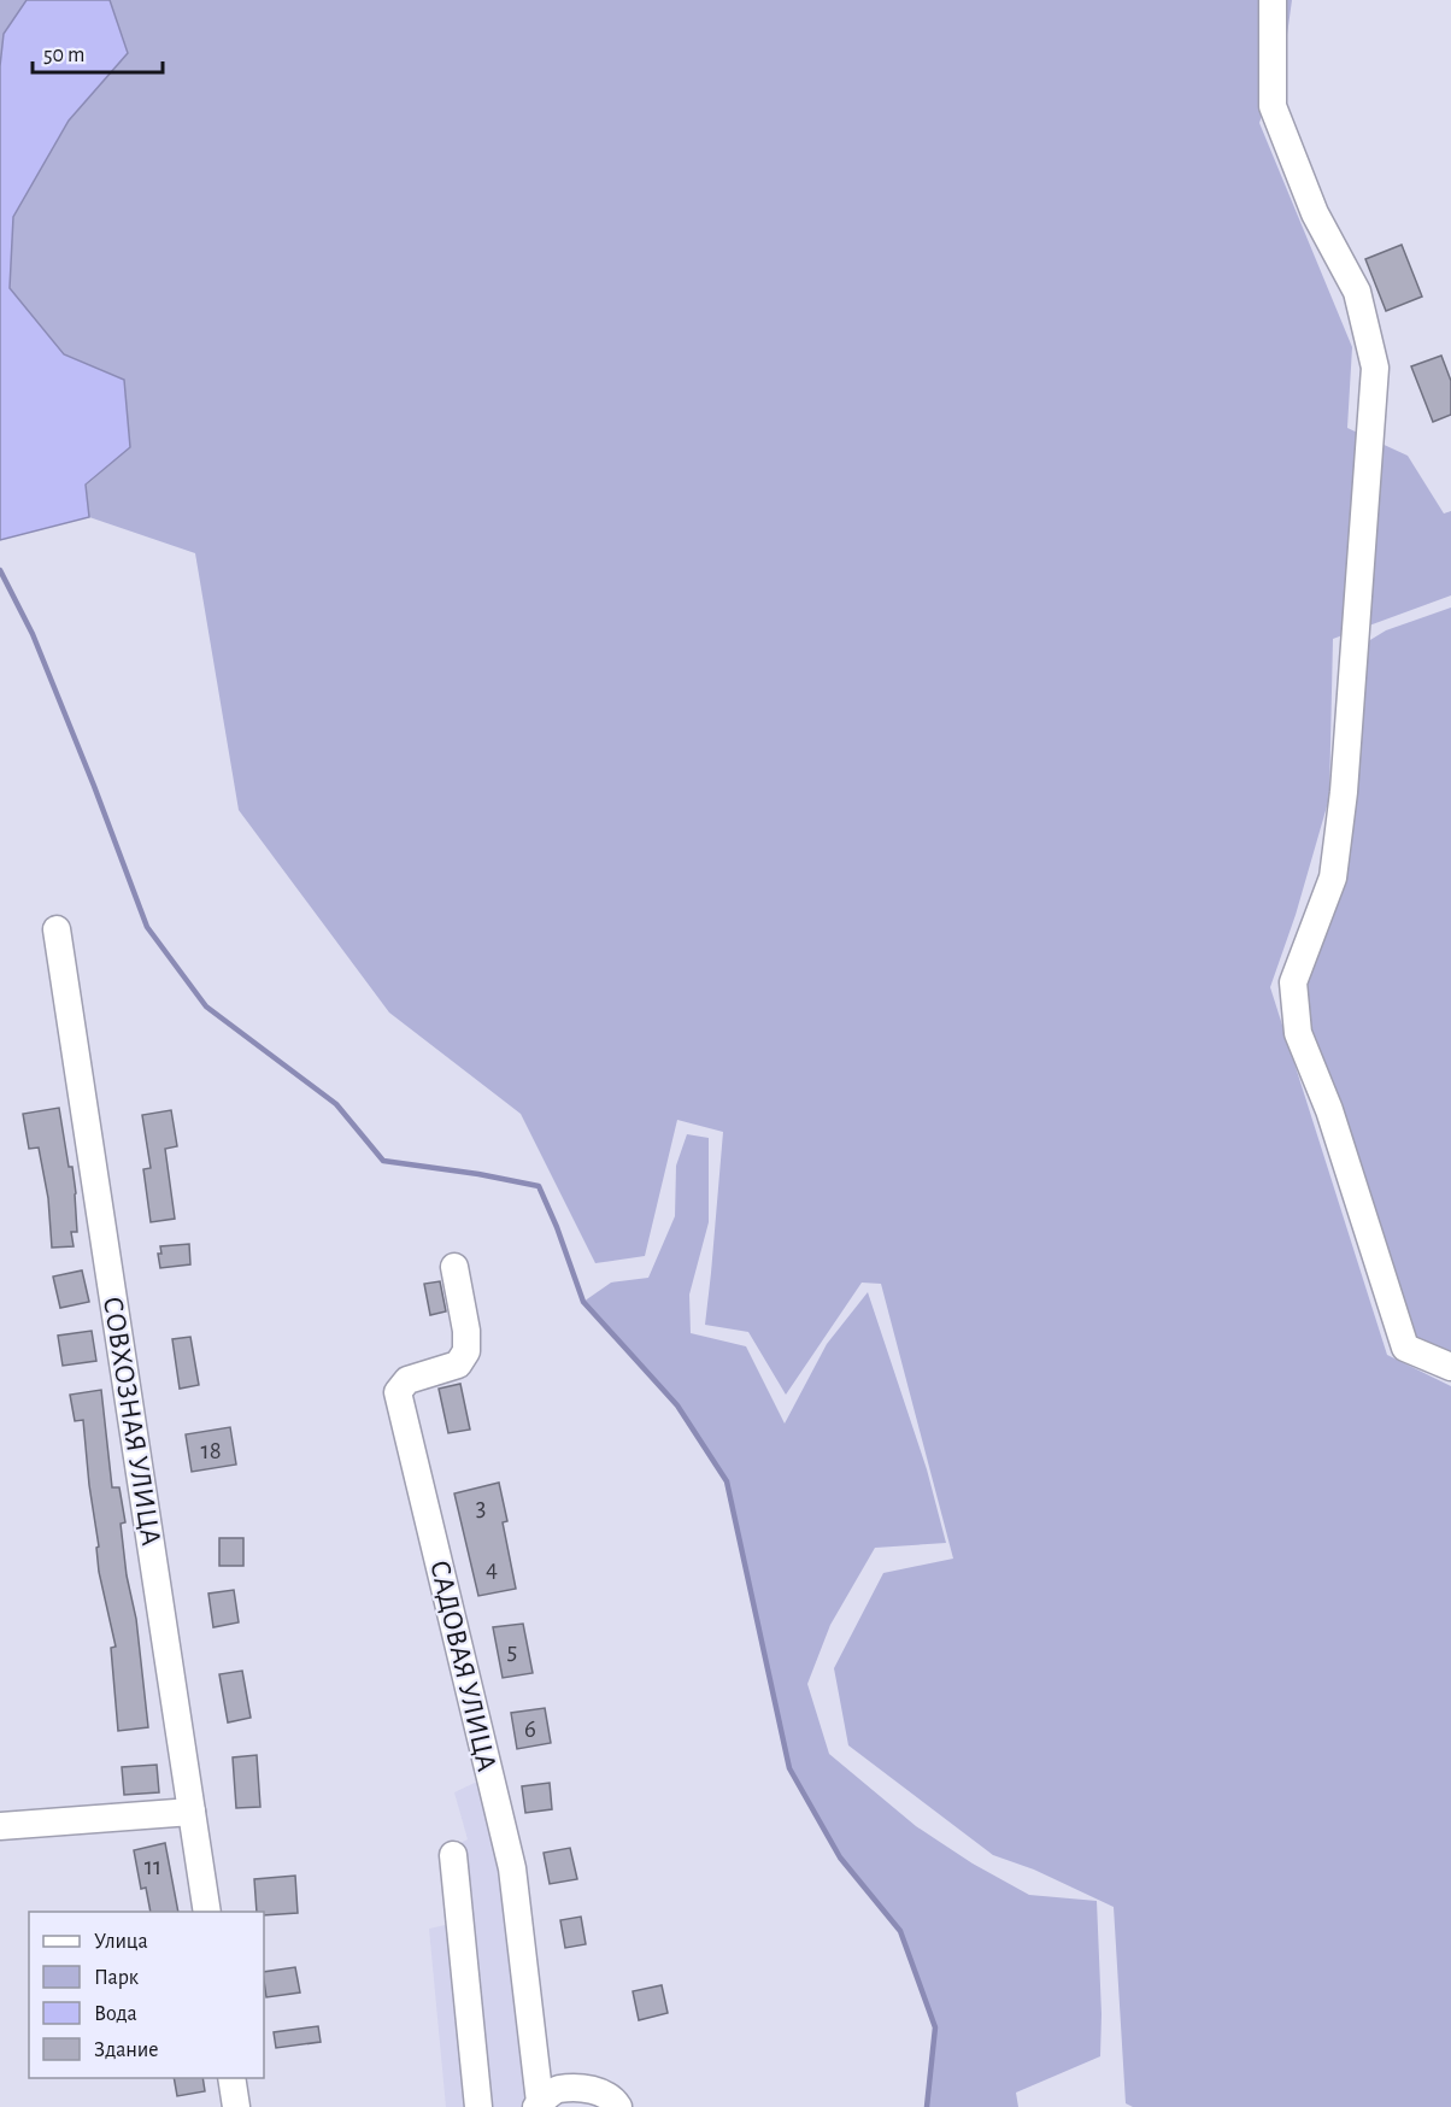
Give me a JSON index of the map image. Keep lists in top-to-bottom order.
{
  "streets": {
    "street": ["СОВХОЗНАЯ УЛИЦА", "САДОВАЯ УЛИЦА"]
  },
  "house_numbers": [
    "18",
    "3",
    "4",
    "5",
    "6",
    "11"
  ],
  "legend": [
    "Улица",
    "Парк",
    "Вода",
    "Здание"
  ],
  "scale_bar": "50 m"
}
